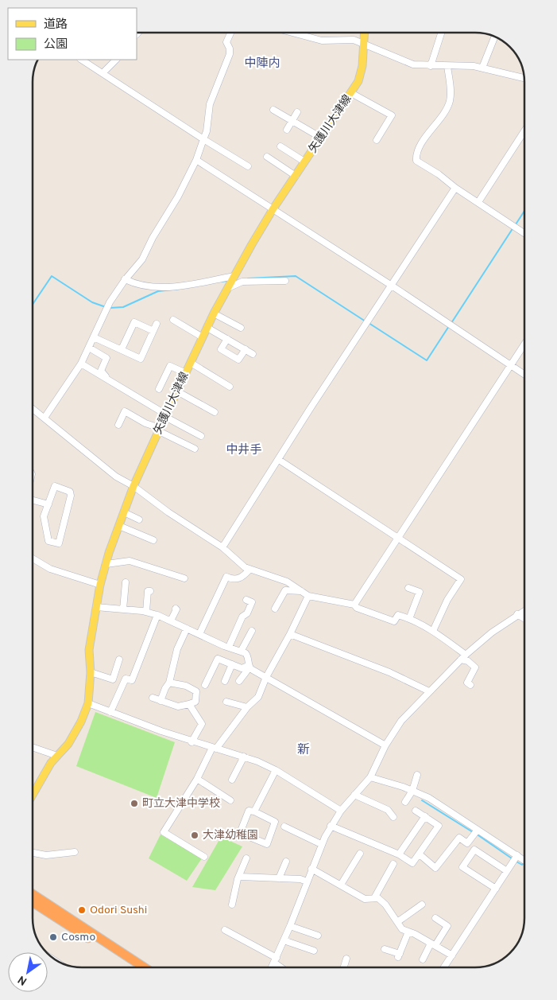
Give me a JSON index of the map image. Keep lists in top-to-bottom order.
{
  "streets": {
    "main road": ["矢護川大津線"]
  },
  "districts": ["中陣内", "中井手", "新"],
  "places": [
    "町立大津中学校",
    "大津幼稚園",
    "Odori Sushi",
    "Cosmo"
  ],
  "legend": ["道路", "公園"],
  "north": "bottom left"
}
